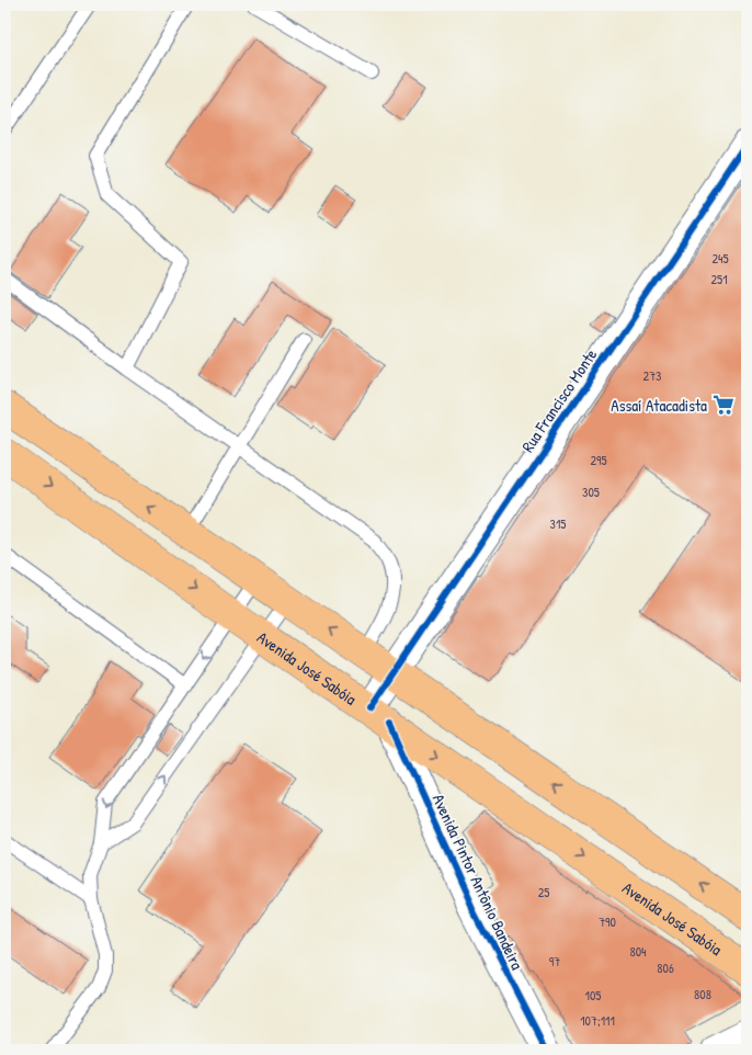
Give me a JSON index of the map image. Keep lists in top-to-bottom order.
{
  "streets": {
    "main road": ["Avenida José Sabóia"],
    "street": ["Rua Francisco Monte", "Avenida Pintor Antônio Bandeira"]
  },
  "crossings": [
    ["Avenida José Sabóia", "Avenida Pintor Antônio Bandeira"]
  ],
  "places": {
    "supermarket": ["Assaí Atacadista"]
  },
  "house_numbers": [
    "245",
    "251",
    "273",
    "295",
    "305",
    "315",
    "25",
    "790",
    "804",
    "97",
    "806",
    "808",
    "105",
    "107;111"
  ]
}
